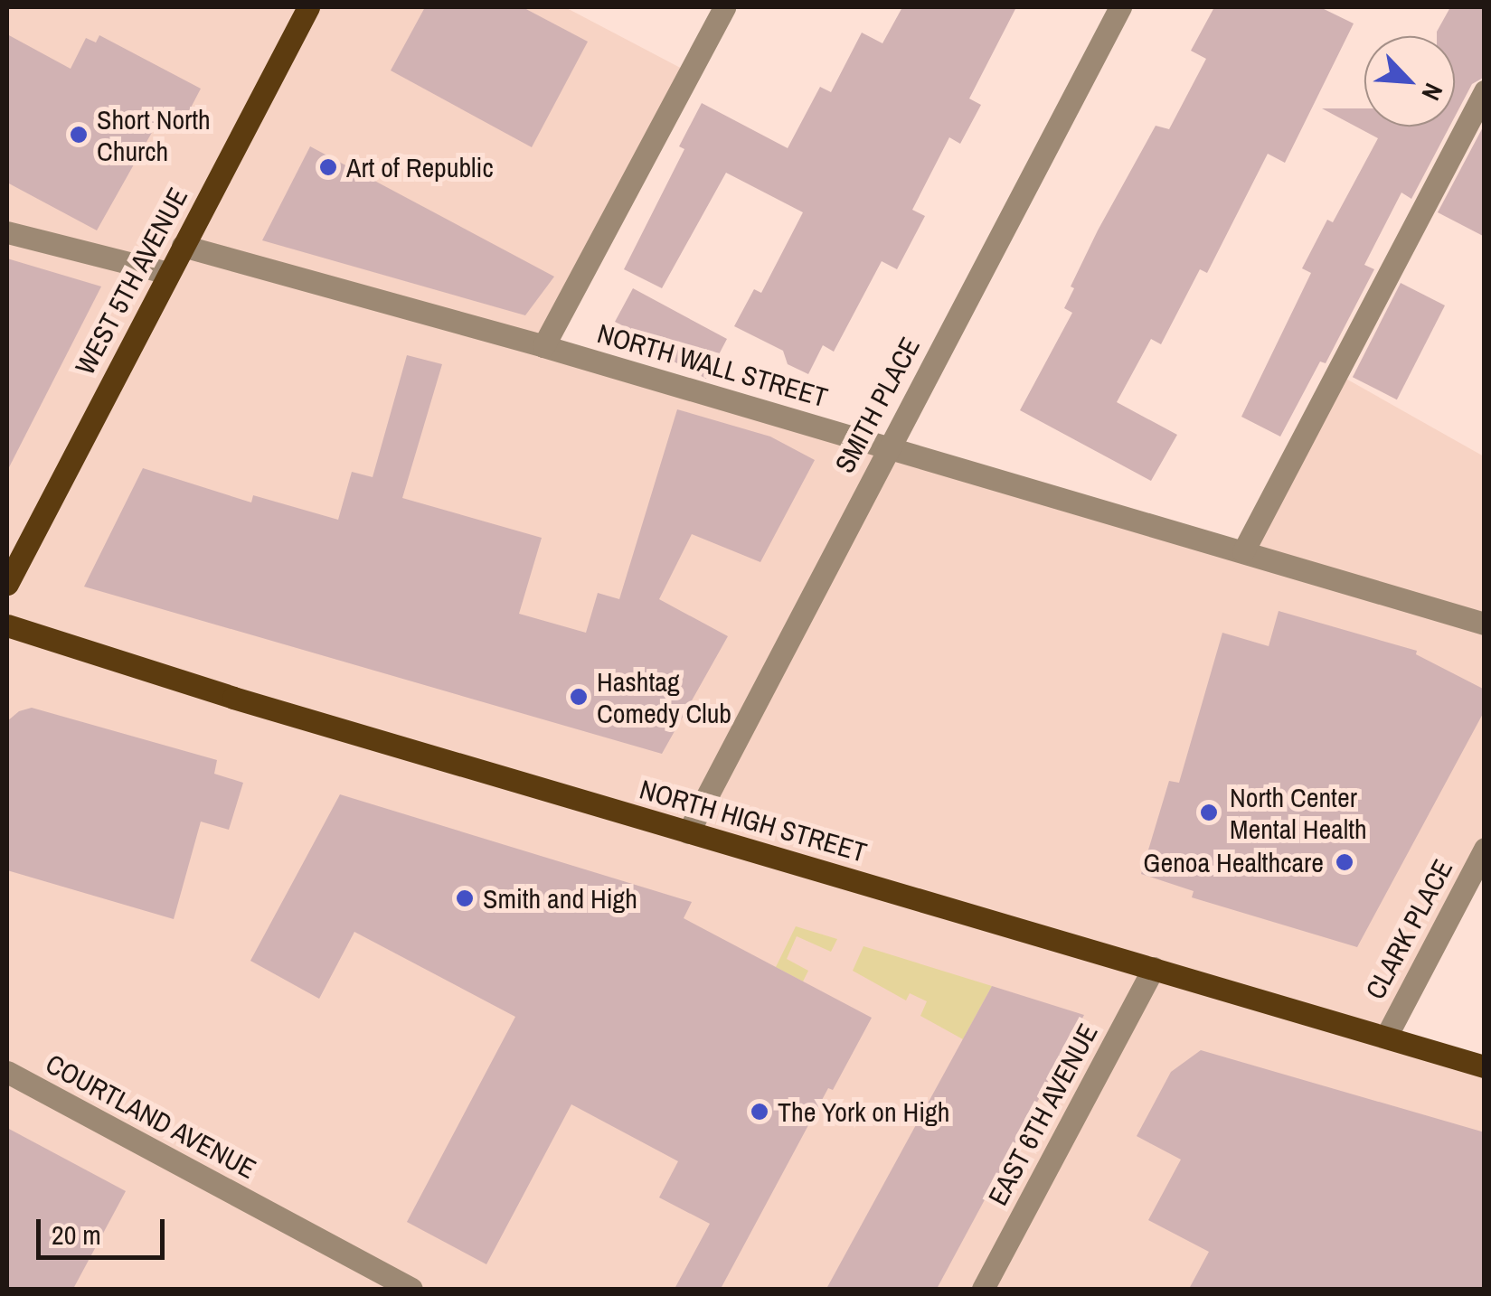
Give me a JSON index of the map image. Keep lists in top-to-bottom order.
{
  "streets": {
    "main road": ["WEST 5TH AVENUE", "NORTH HIGH STREET"],
    "street": [
      "NORTH WALL STREET",
      "SMITH PLACE",
      "CLARK PLACE",
      "EAST 6TH AVENUE",
      "COURTLAND AVENUE"
    ]
  },
  "crossings": [
    ["WEST 5TH AVENUE", "NORTH WALL STREET"],
    ["NORTH WALL STREET", "SMITH PLACE"],
    ["SMITH PLACE", "NORTH HIGH STREET"],
    ["NORTH HIGH STREET", "CLARK PLACE"],
    ["NORTH HIGH STREET", "EAST 6TH AVENUE"]
  ],
  "places": [
    "Short North Church",
    "Art of Republic",
    "Hashtag Comedy Club",
    "North Center Mental Health",
    "Genoa Healthcare",
    "Smith and High",
    "The York on High"
  ],
  "scale_bar": "20 m",
  "north": "bottom right"
}
